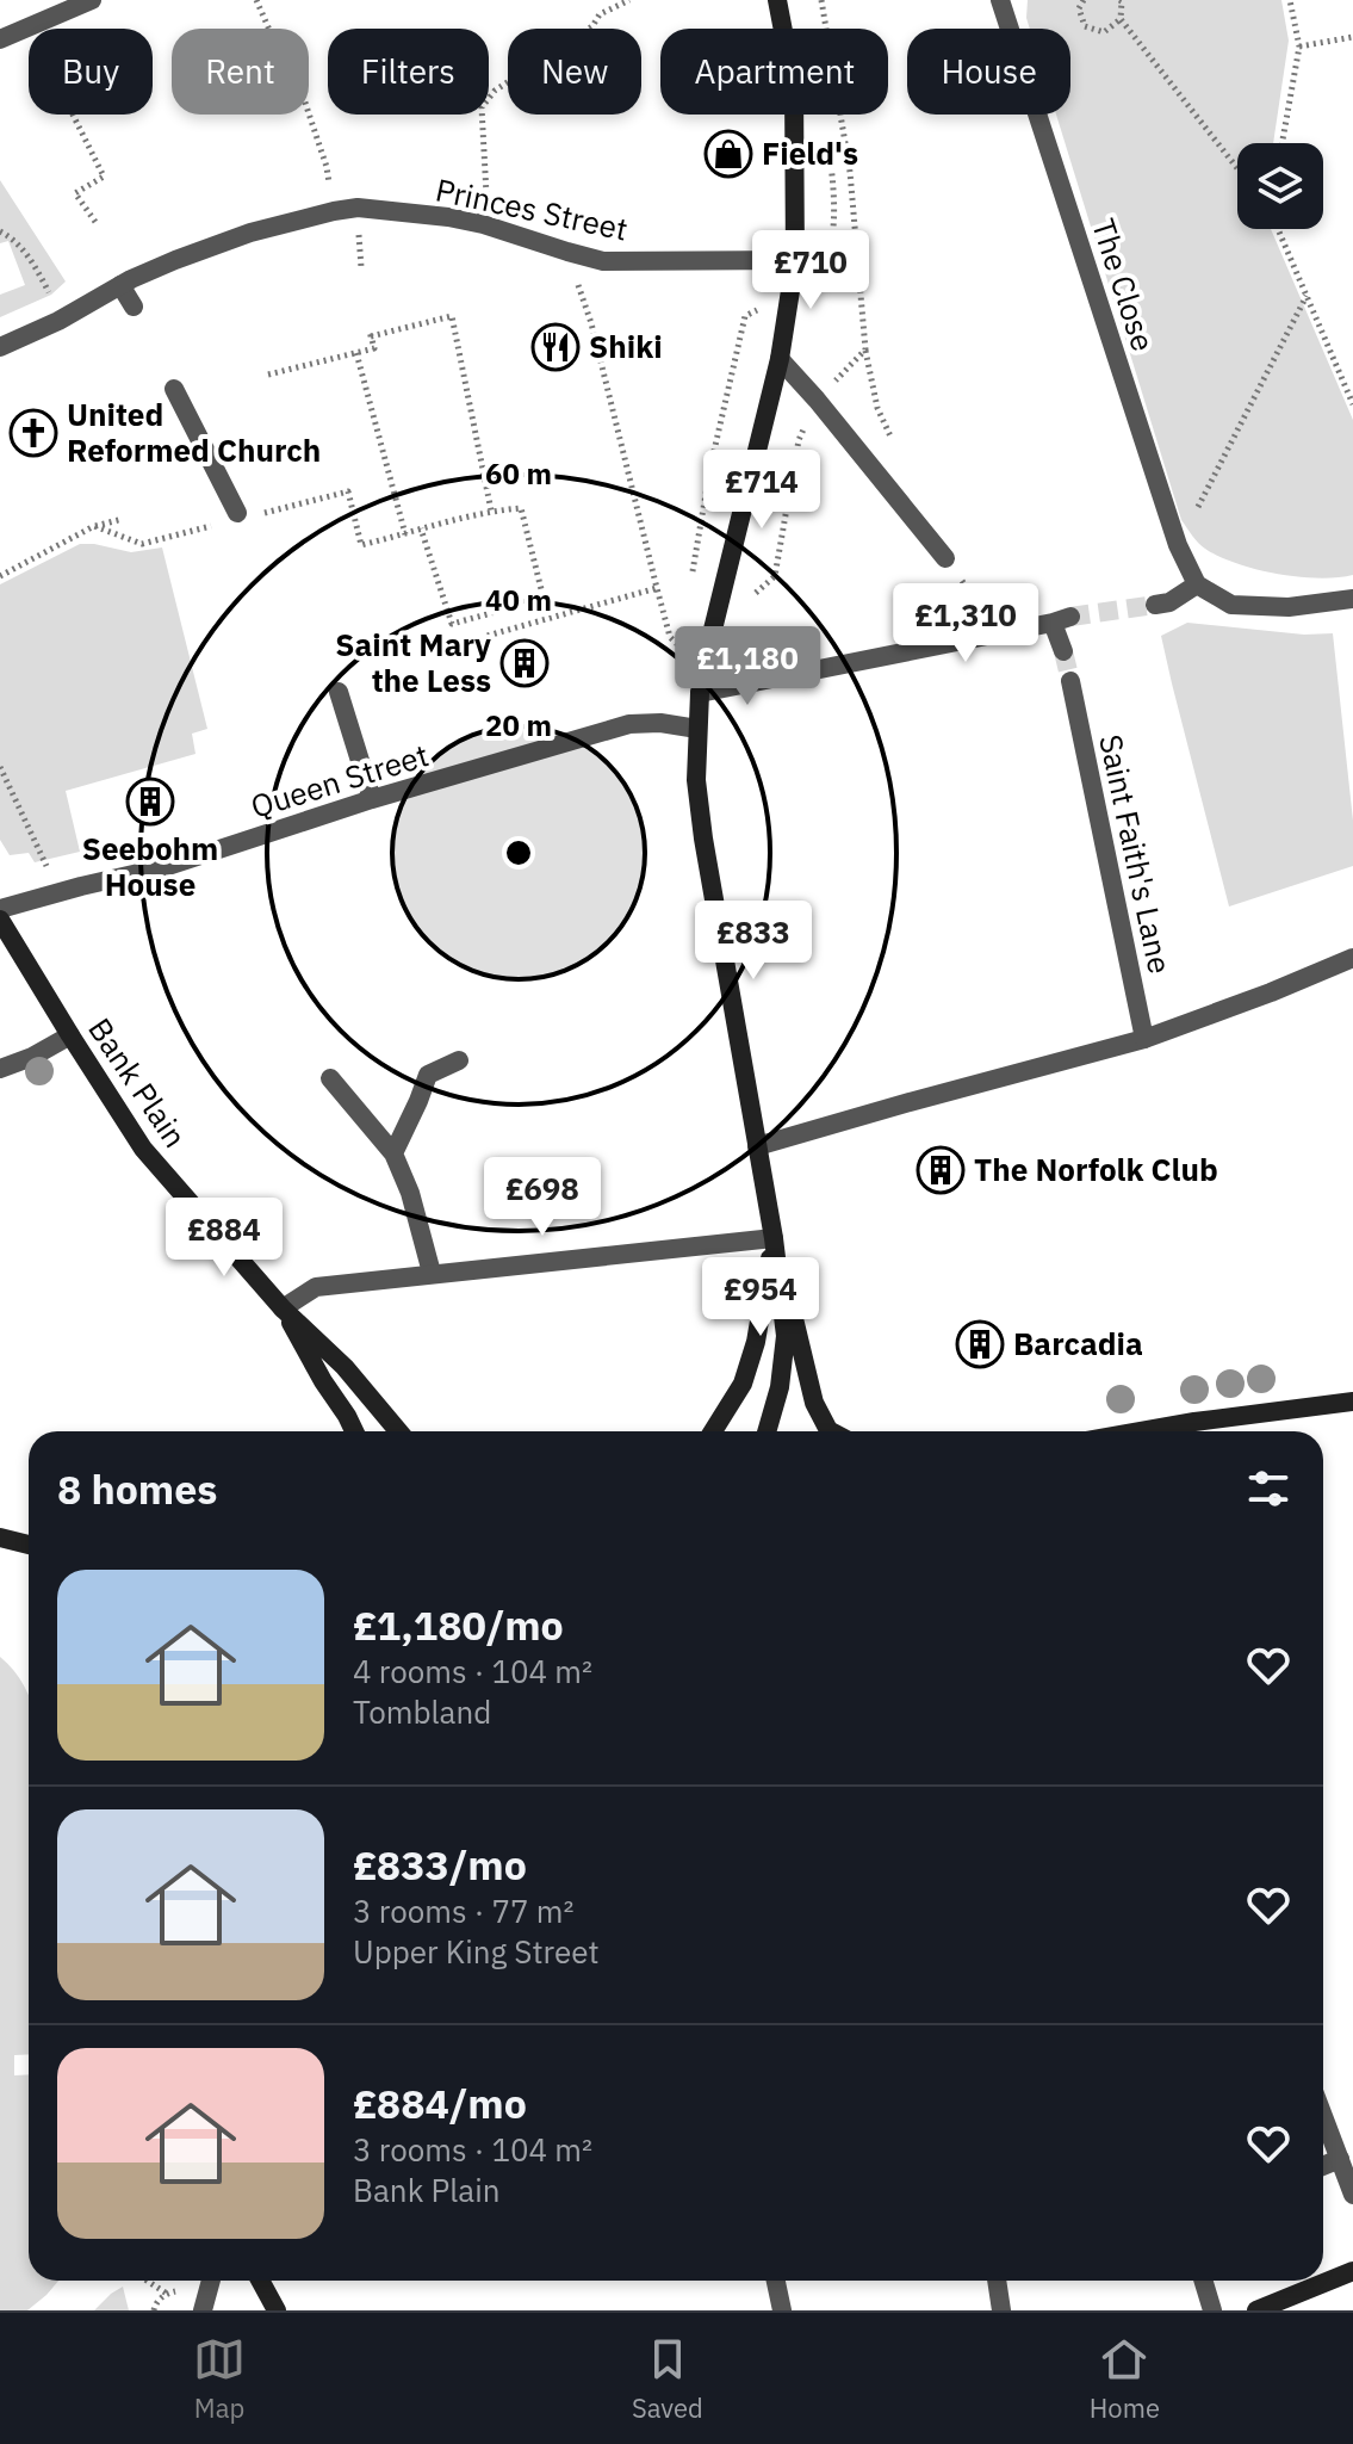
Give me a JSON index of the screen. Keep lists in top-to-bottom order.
{
  "streets": {
    "street": [
      "Princes Street",
      "The Close",
      "Queen Street",
      "Saint Faith's Lane",
      "Bank Plain"
    ]
  },
  "places": {
    "shop": ["Field's"],
    "restaurant": ["Shiki"],
    "church": ["United Reformed Church"],
    "building": [
      "Saint Mary the Less",
      "Seebohm House",
      "The Norfolk Club",
      "Barcadia"
    ]
  },
  "page": {
    "chip": [
      "Buy",
      "Rent",
      "Filters",
      "New",
      "Apartment",
      "House"
    ],
    "price": [
      "£710",
      "£714",
      "£1,310",
      "£1,180",
      "£833",
      "£698",
      "£884",
      "£954"
    ],
    "heading": "8 homes",
    "list": [
      {
        "name": "£1,180/mo",
        "note": "4 rooms · 104 m² · Tombland"
      },
      {
        "name": "£833/mo",
        "note": "3 rooms · 77 m² · Upper King Street"
      },
      {
        "name": "£884/mo",
        "note": "3 rooms · 104 m² · Bank Plain"
      }
    ],
    "tabs": ["Map", "Saved", "Home"]
  },
  "rings": ["60 m", "40 m", "20 m"]
}
